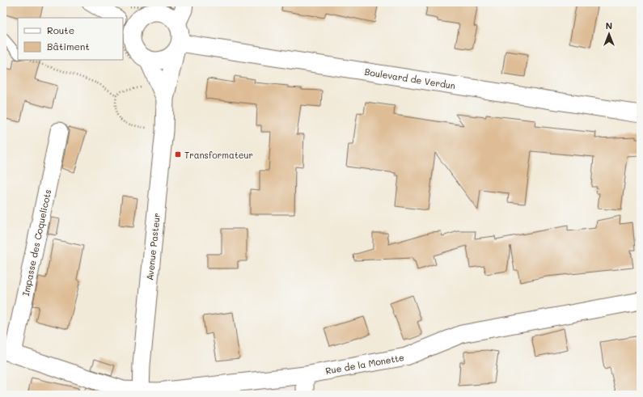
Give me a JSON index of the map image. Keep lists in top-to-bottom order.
{
  "streets": {
    "street": [
      "Boulevard de Verdun",
      "Impasse des Coquelicots",
      "Avenue Pasteur",
      "Rue de la Monette"
    ]
  },
  "crossings": [
    ["Boulevard de Verdun", "Avenue Pasteur"],
    ["Impasse des Coquelicots", "Rue de la Monette"],
    ["Avenue Pasteur", "Rue de la Monette"]
  ],
  "places": {
    "transit": ["Transformateur"]
  },
  "legend": ["Route", "Bâtiment"],
  "north": "top"
}
